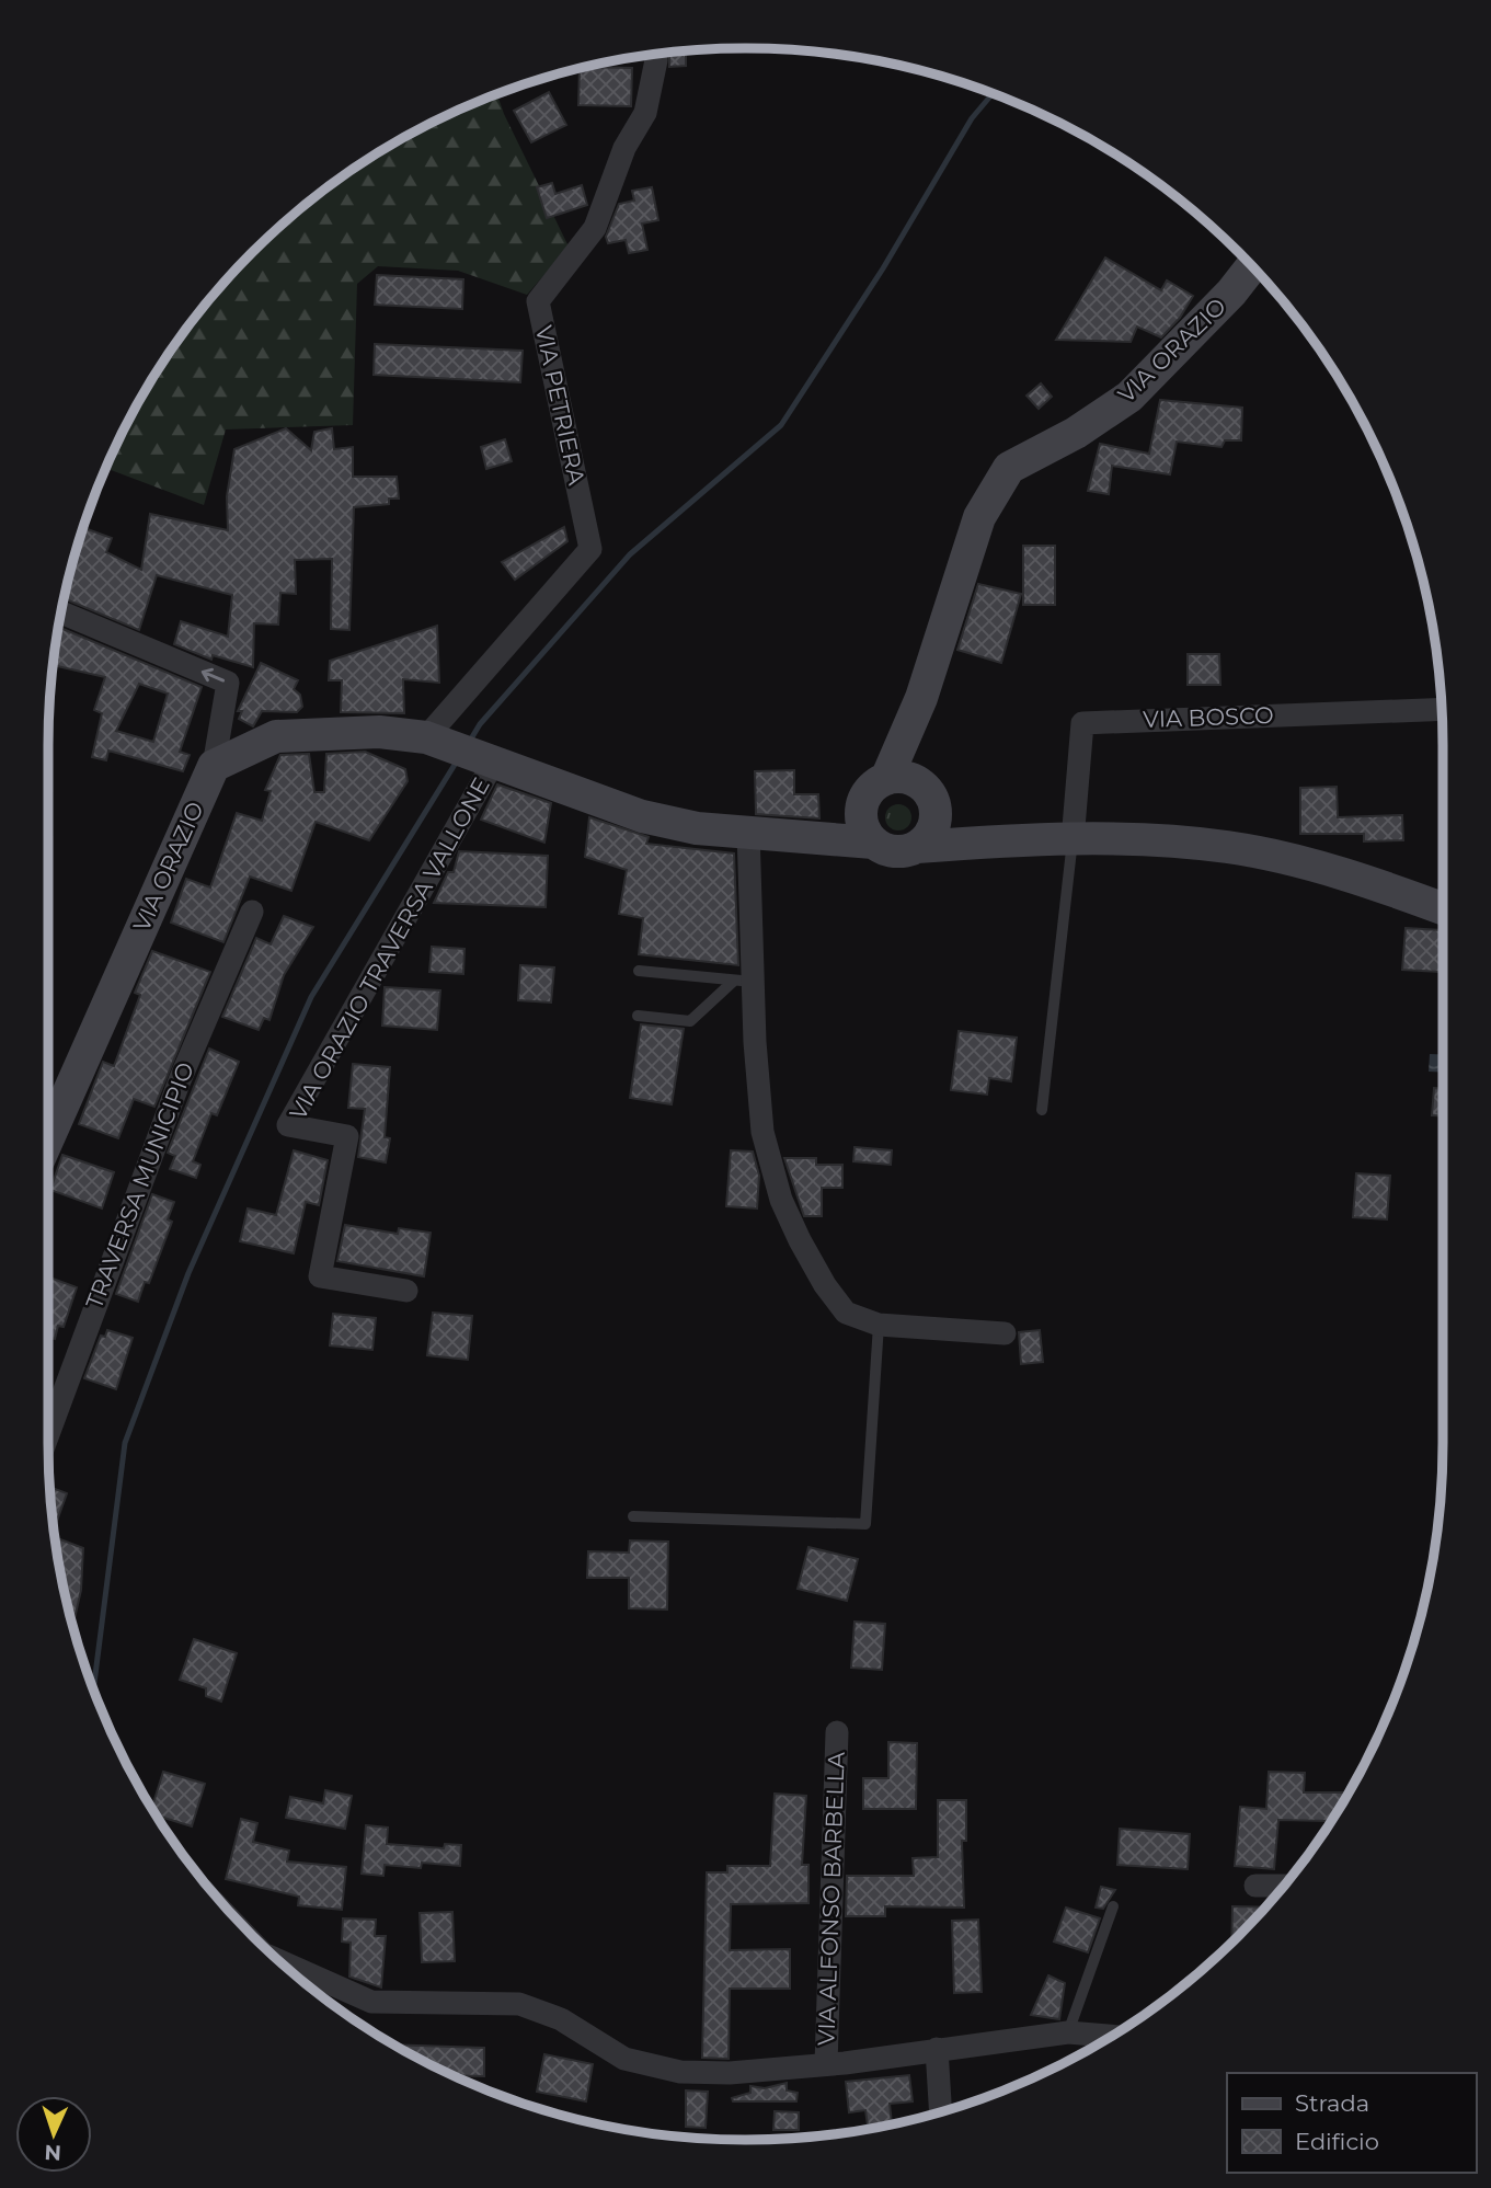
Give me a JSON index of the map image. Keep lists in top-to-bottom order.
{
  "streets": {
    "main road": ["VIA ORAZIO"],
    "street": [
      "VIA PETRIERA",
      "VIA BOSCO",
      "VIA ORAZIO TRAVERSA VALLONE",
      "TRAVERSA MUNICIPIO",
      "VIA ALFONSO BARBELLA"
    ]
  },
  "legend": ["Strada", "Edificio"],
  "north": "bottom"
}
